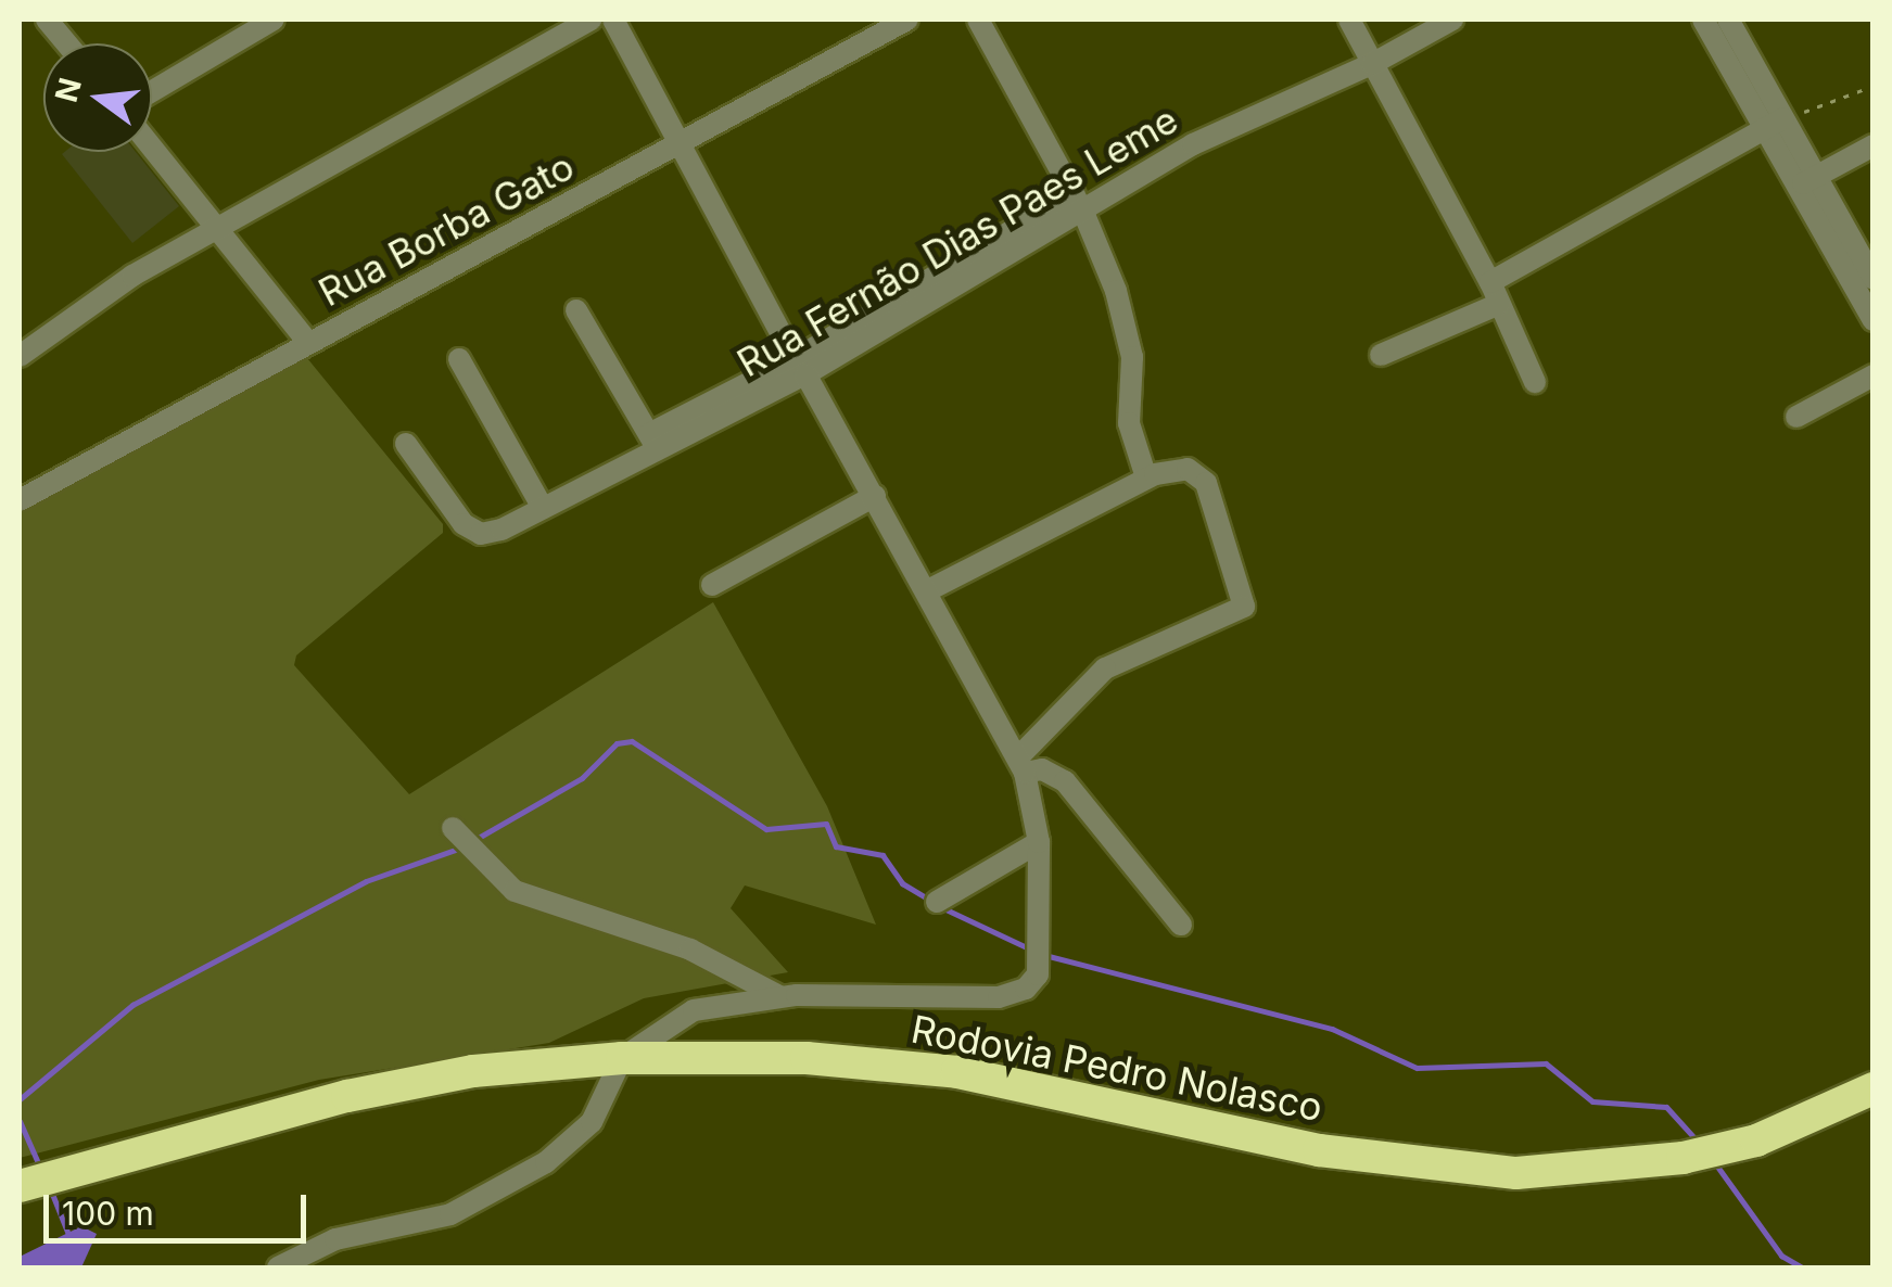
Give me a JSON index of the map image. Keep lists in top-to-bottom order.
{
  "streets": {
    "highway": ["Rodovia Pedro Nolasco"],
    "street": ["Rua Borba Gato", "Rua Fernão Dias Paes Leme"]
  },
  "scale_bar": "100 m",
  "north": "left"
}
